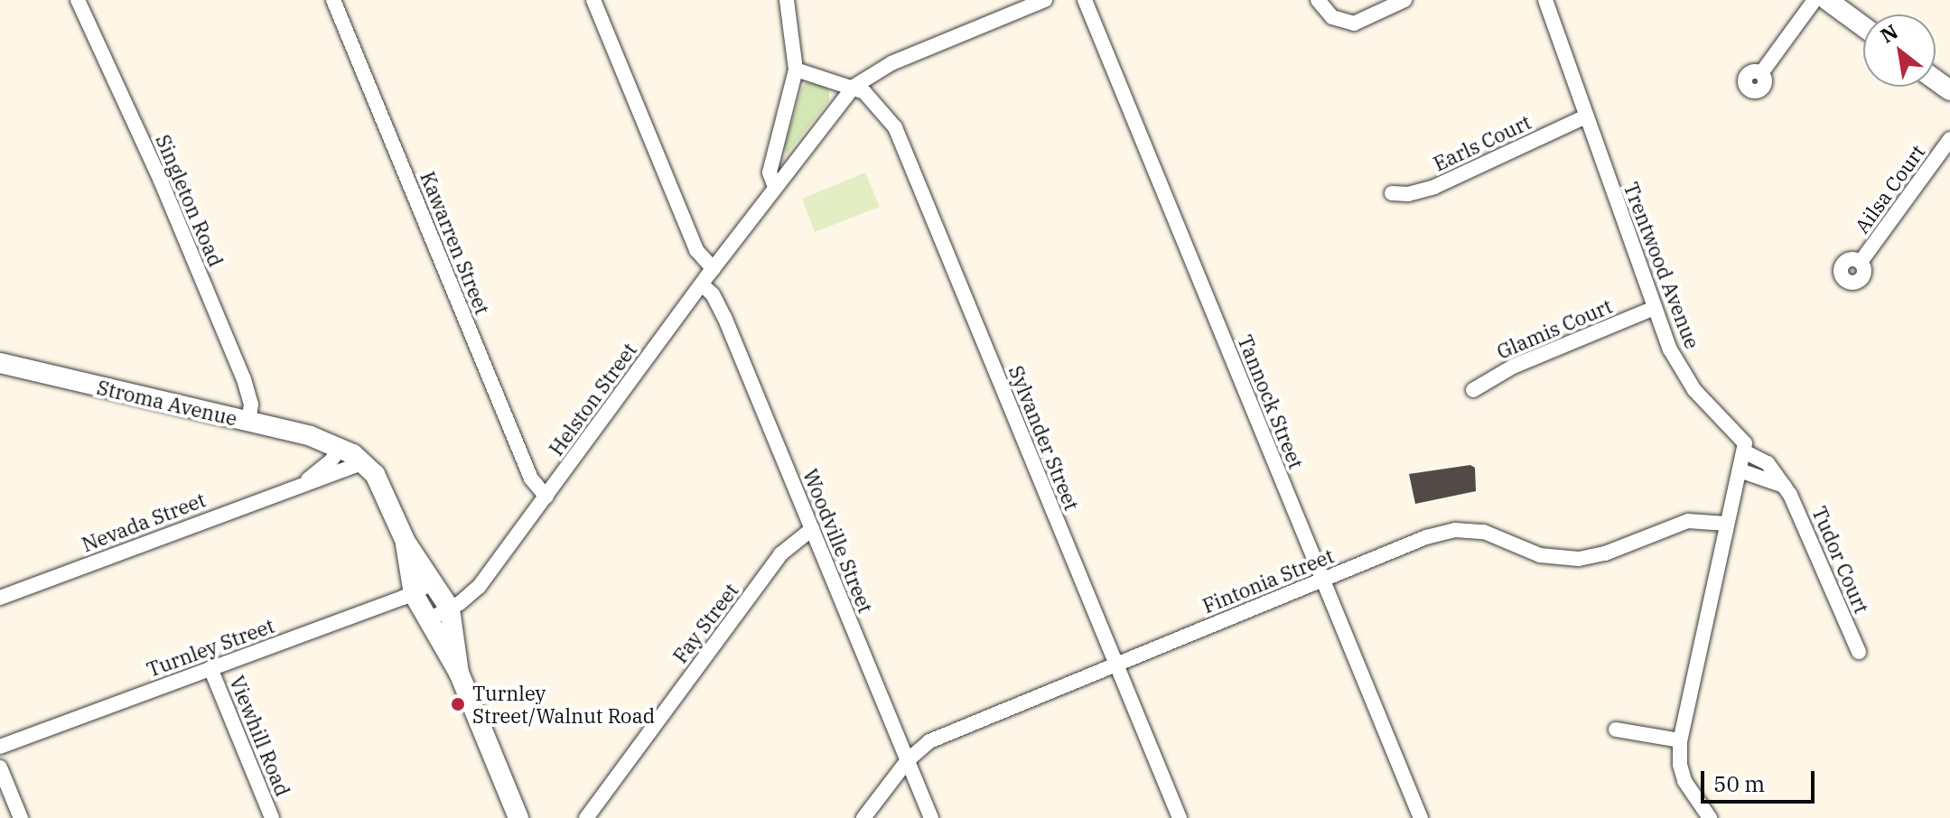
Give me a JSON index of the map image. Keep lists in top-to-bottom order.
{
  "streets": {
    "street": [
      "Earls Court",
      "Ailsa Court",
      "Singleton Road",
      "Kawarren Street",
      "Trentwood Avenue",
      "Glamis Court",
      "Helston Street",
      "Tannock Street",
      "Stroma Avenue",
      "Sylvander Street",
      "Nevada Street",
      "Woodville Street",
      "Tudor Court",
      "Fintonia Street",
      "Fay Street",
      "Turnley Street",
      "Viewhill Road"
    ]
  },
  "crossings": [
    ["Earls Court", "Trentwood Avenue"],
    ["Singleton Road", "Stroma Avenue"],
    ["Kawarren Street", "Helston Street"],
    ["Trentwood Avenue", "Glamis Court"],
    ["Trentwood Avenue", "Tudor Court"],
    ["Helston Street", "Sylvander Street"],
    ["Helston Street", "Woodville Street"],
    ["Tannock Street", "Fintonia Street"],
    ["Stroma Avenue", "Nevada Street"],
    ["Sylvander Street", "Fintonia Street"],
    ["Woodville Street", "Fintonia Street"],
    ["Woodville Street", "Fay Street"],
    ["Turnley Street", "Viewhill Road"]
  ],
  "places": ["Turnley Street/Walnut Road"],
  "scale_bar": "50 m",
  "north": "top left"
}
